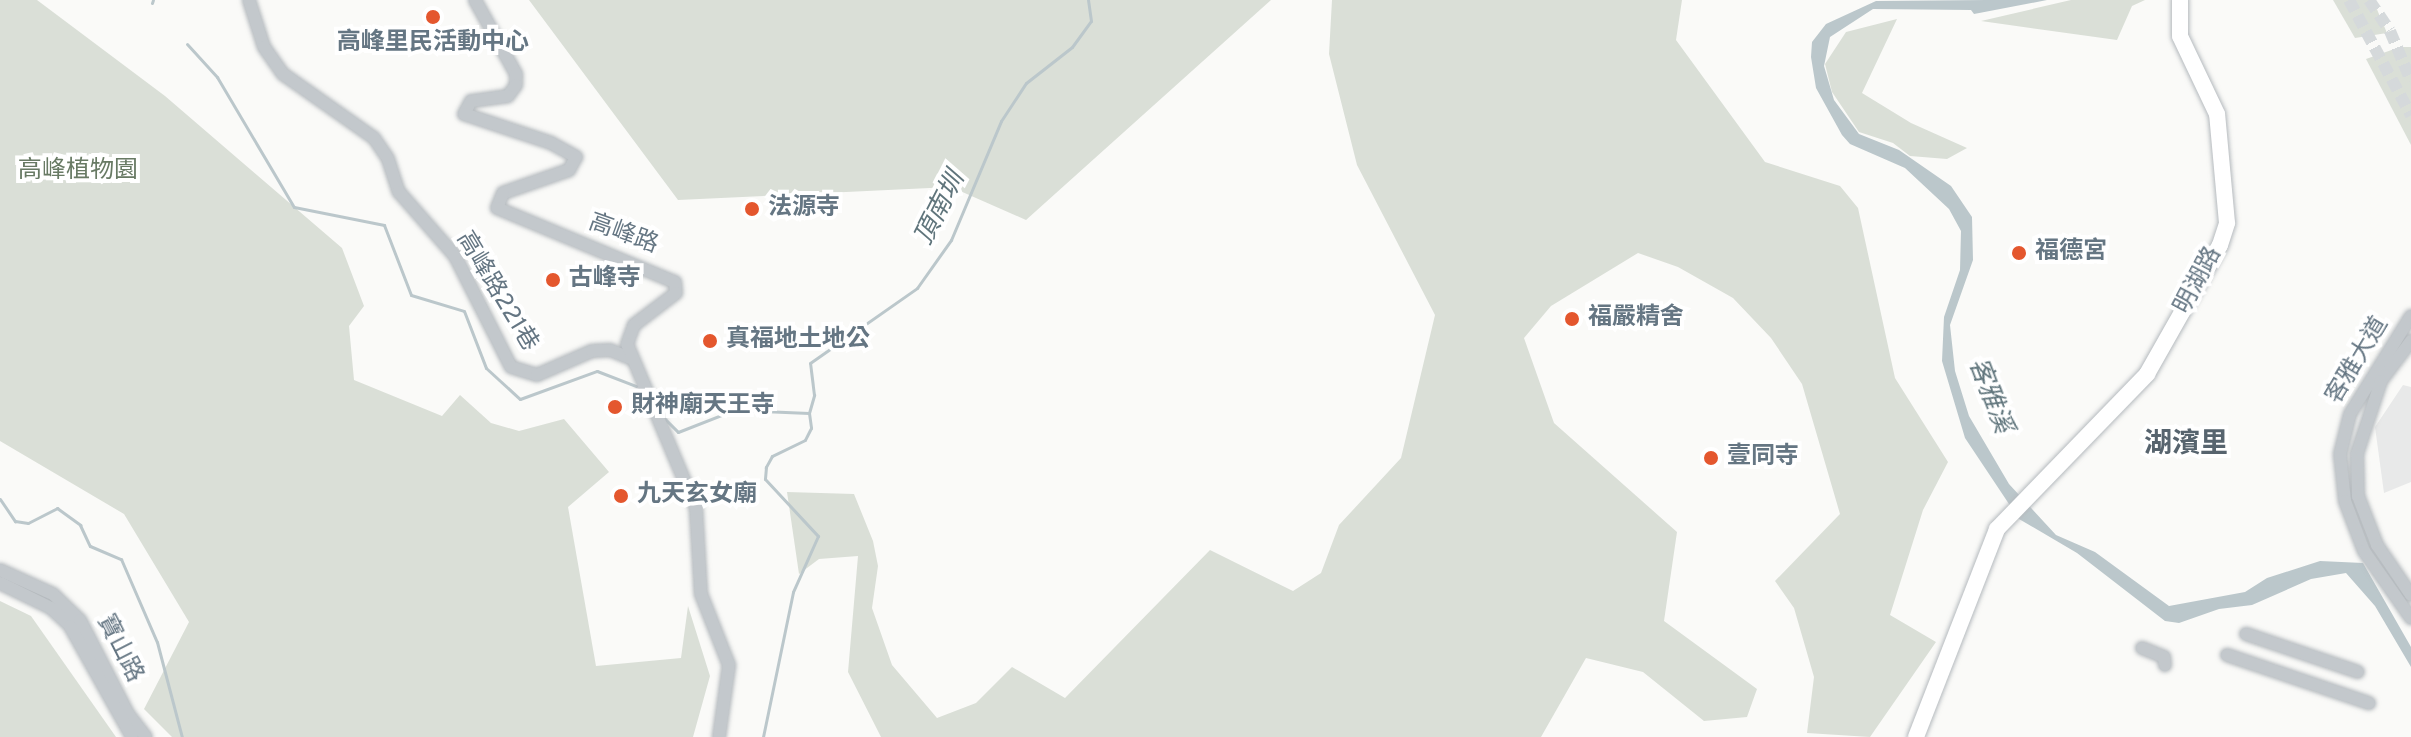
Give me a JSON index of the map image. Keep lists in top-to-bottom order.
{
  "streets": {
    "main road": ["明湖路"],
    "street": [
      "高峰路",
      "高峰路221巷",
      "客雅大道",
      "寶山路"
    ]
  },
  "crossings": [
    ["高峰路", "高峰路221巷"]
  ],
  "districts": ["湖濱里"],
  "water": ["頂南圳", "客雅溪"],
  "parks": ["高峰植物園"],
  "places": [
    "高峰里民活動中心",
    "法源寺",
    "福德宮",
    "古峰寺",
    "福嚴精舍",
    "真福地土地公",
    "財神廟天王寺",
    "壹同寺",
    "九天玄女廟"
  ]
}
